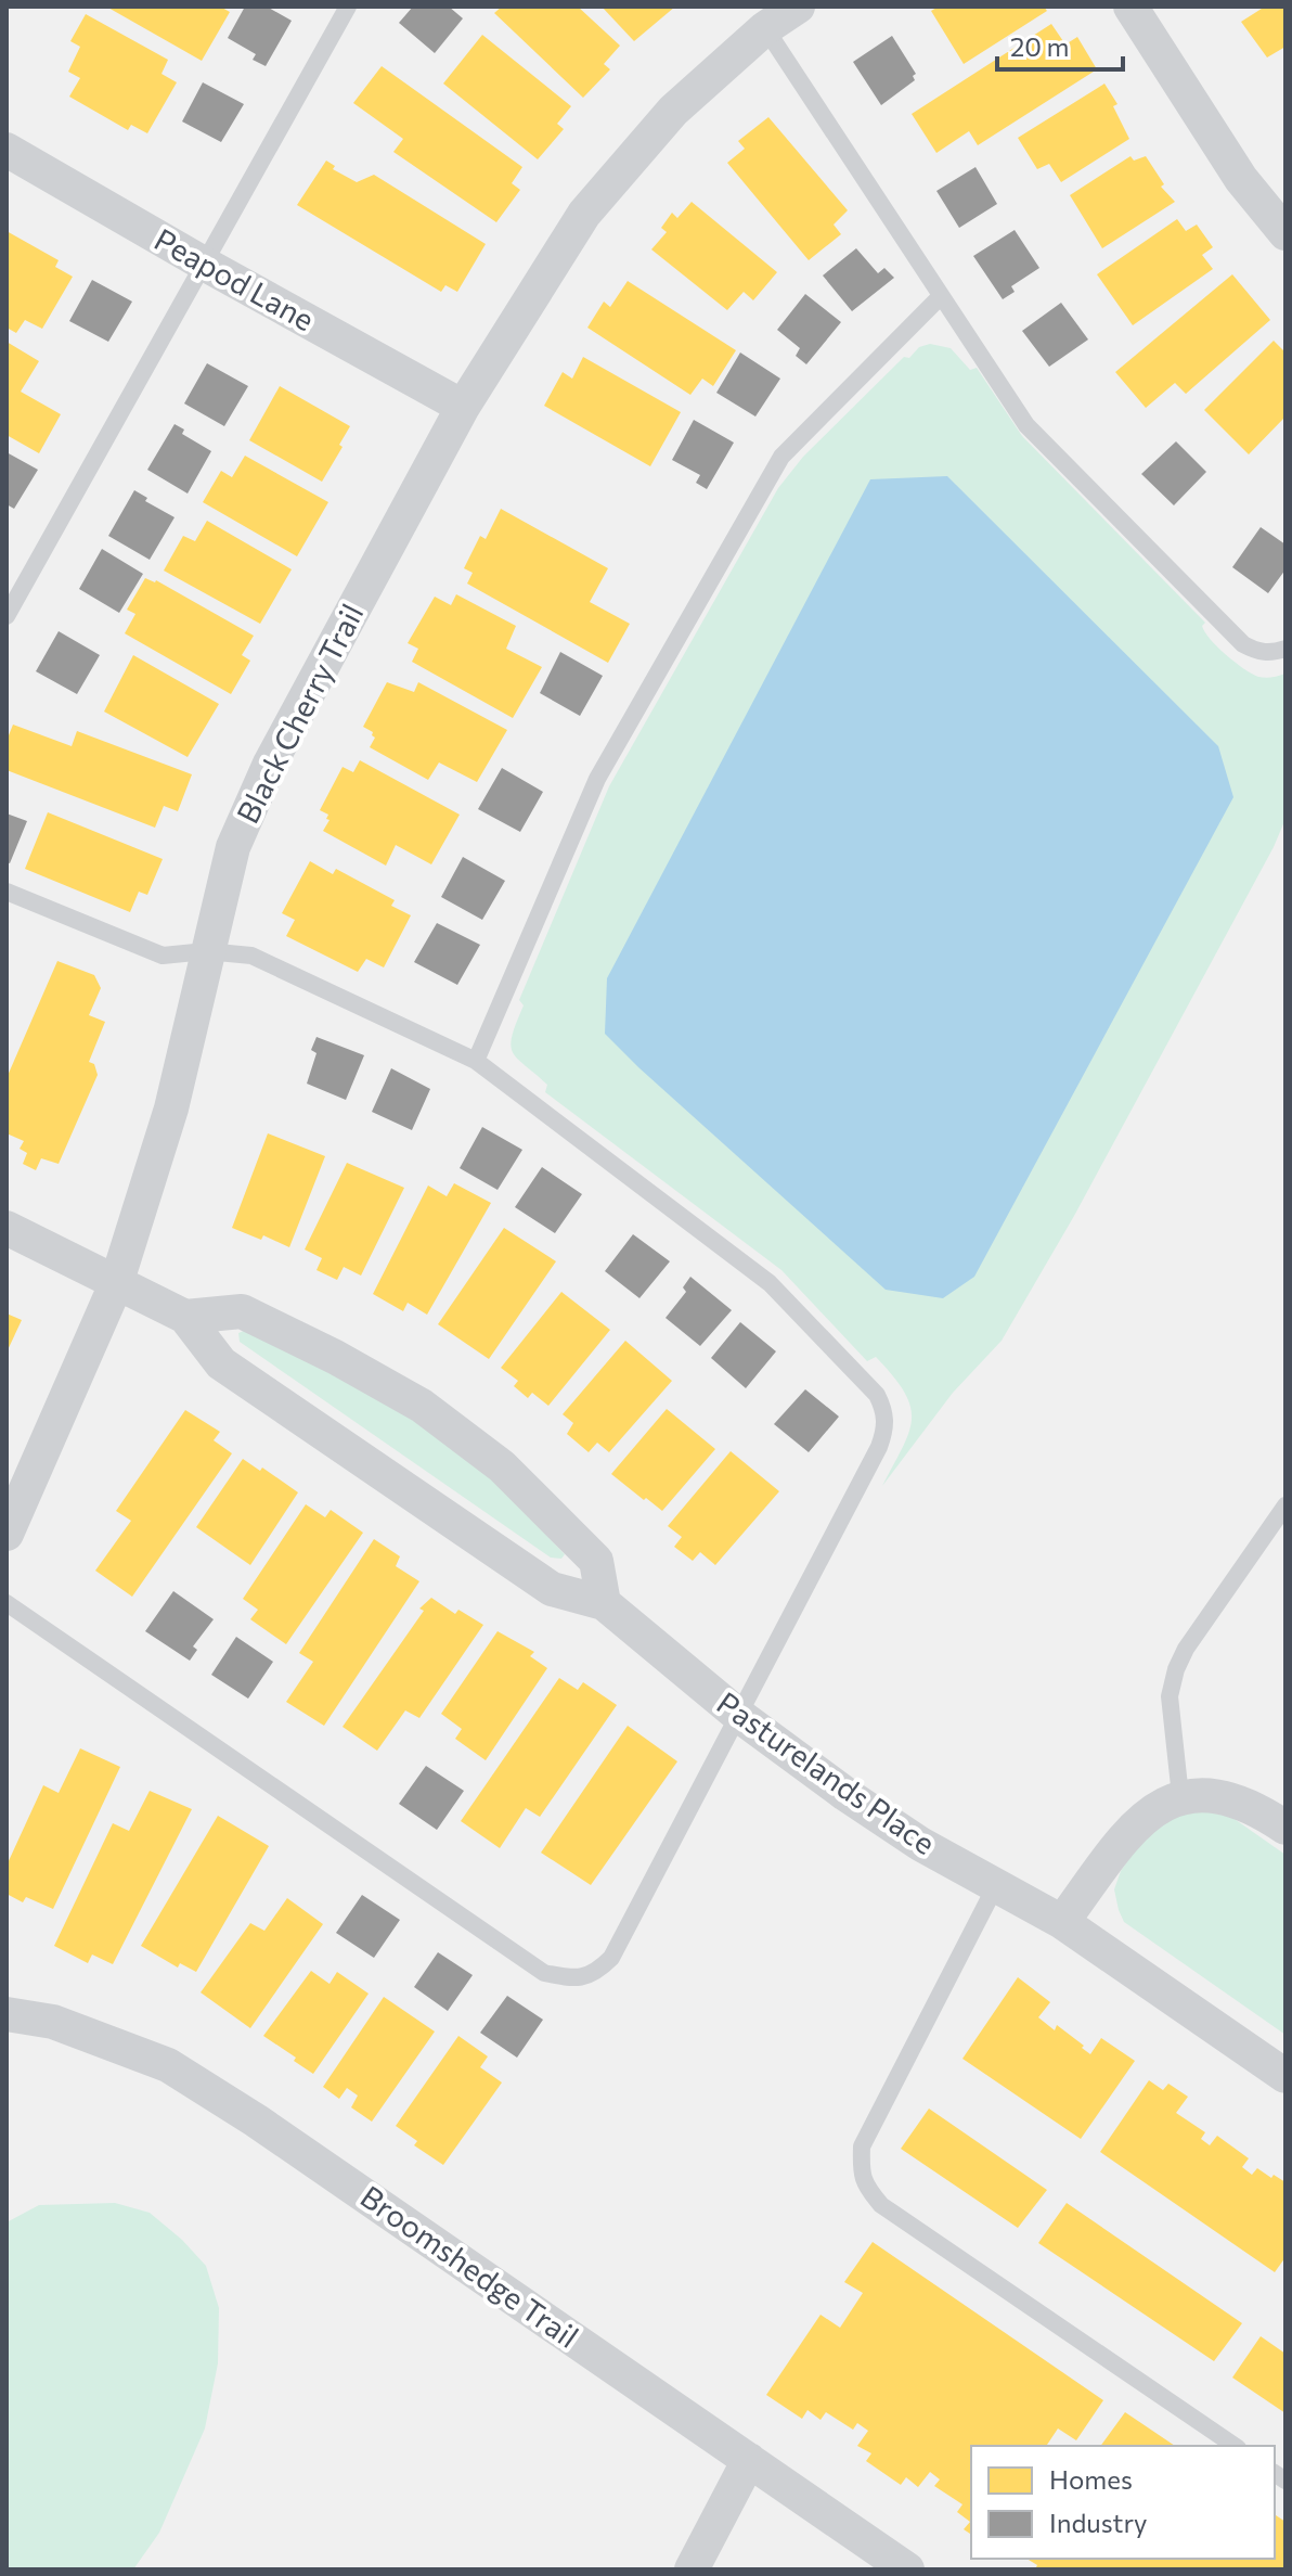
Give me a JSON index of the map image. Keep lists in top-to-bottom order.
{
  "streets": {
    "street": [
      "Peapod Lane",
      "Black Cherry Trail",
      "Pasturelands Place",
      "Broomshedge Trail"
    ]
  },
  "crossings": [
    ["Peapod Lane", "Black Cherry Trail"],
    ["Black Cherry Trail", "Pasturelands Place"]
  ],
  "legend": ["Homes", "Industry"],
  "scale_bar": "20 m"
}
